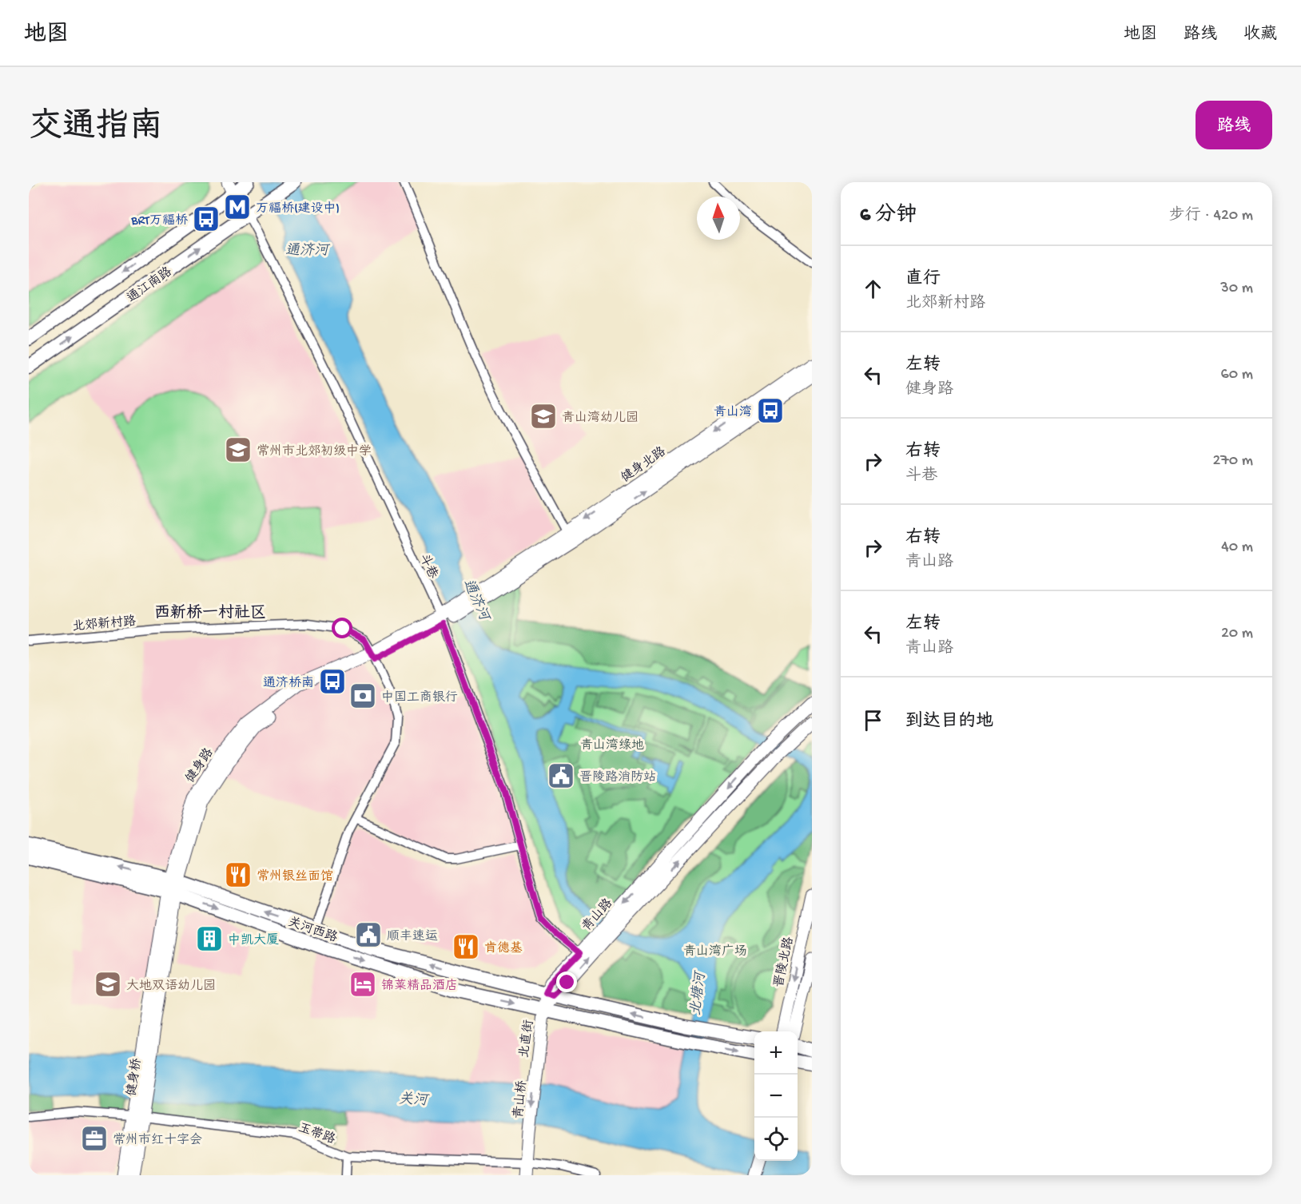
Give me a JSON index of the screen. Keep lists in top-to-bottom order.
{
  "streets": {
    "main road": [
      "通江南路",
      "健身北路",
      "健身路",
      "青山路",
      "关河西路",
      "晋陵北路",
      "北直街",
      "健身桥",
      "青山桥"
    ],
    "street": ["斗巷", "北郊新村路", "玉带路"]
  },
  "crossings": [
    ["通江南路", "斗巷"],
    ["健身北路", "健身路"],
    ["斗巷", "健身路"],
    ["斗巷", "青山路"],
    ["北郊新村路", "健身路"],
    ["北郊新村路", "关河西路"],
    ["健身路", "关河西路"],
    ["健身路", "健身桥"],
    ["青山路", "关河西路"],
    ["青山路", "北直街"],
    ["关河西路", "北直街"],
    ["北直街", "青山桥"],
    ["健身桥", "玉带路"],
    ["青山桥", "玉带路"]
  ],
  "one_way": ["青山桥"],
  "districts": ["西新桥一村社区"],
  "water": ["通济河", "北塘河", "关河"],
  "parks": ["青山湾绿地", "青山湾广场"],
  "places": {
    "metro station": ["万福桥(建设中)"],
    "bus stop": ["BRT万福桥", "青山湾", "通济桥南"],
    "school or university": ["青山湾幼儿园", "常州市北郊初级中学", "大地双语幼儿园"],
    "bank": ["中国工商银行"],
    "public building": ["晋陵路消防站", "顺丰速运"],
    "restaurant": ["常州银丝面馆", "肯德基"],
    "building": ["中凯大厦"],
    "hotel": ["锦莱精品酒店"],
    "office": ["常州市红十字会"]
  },
  "north": "top",
  "page": {
    "header": "地图",
    "nav": ["地图", "路线", "收藏"],
    "title": "交通指南",
    "buttons": "路线",
    "heading": ["6 分钟", "步行 · 420 m"],
    "list": [
      ["直行", "北郊新村路", "30 m"],
      ["左转", "健身路", "60 m"],
      ["右转", "斗巷", "270 m"],
      ["右转", "青山路", "40 m"],
      ["左转", "青山路", "20 m"],
      "到达目的地"
    ],
    "map_buttons": ["+", "−"]
  }
}
